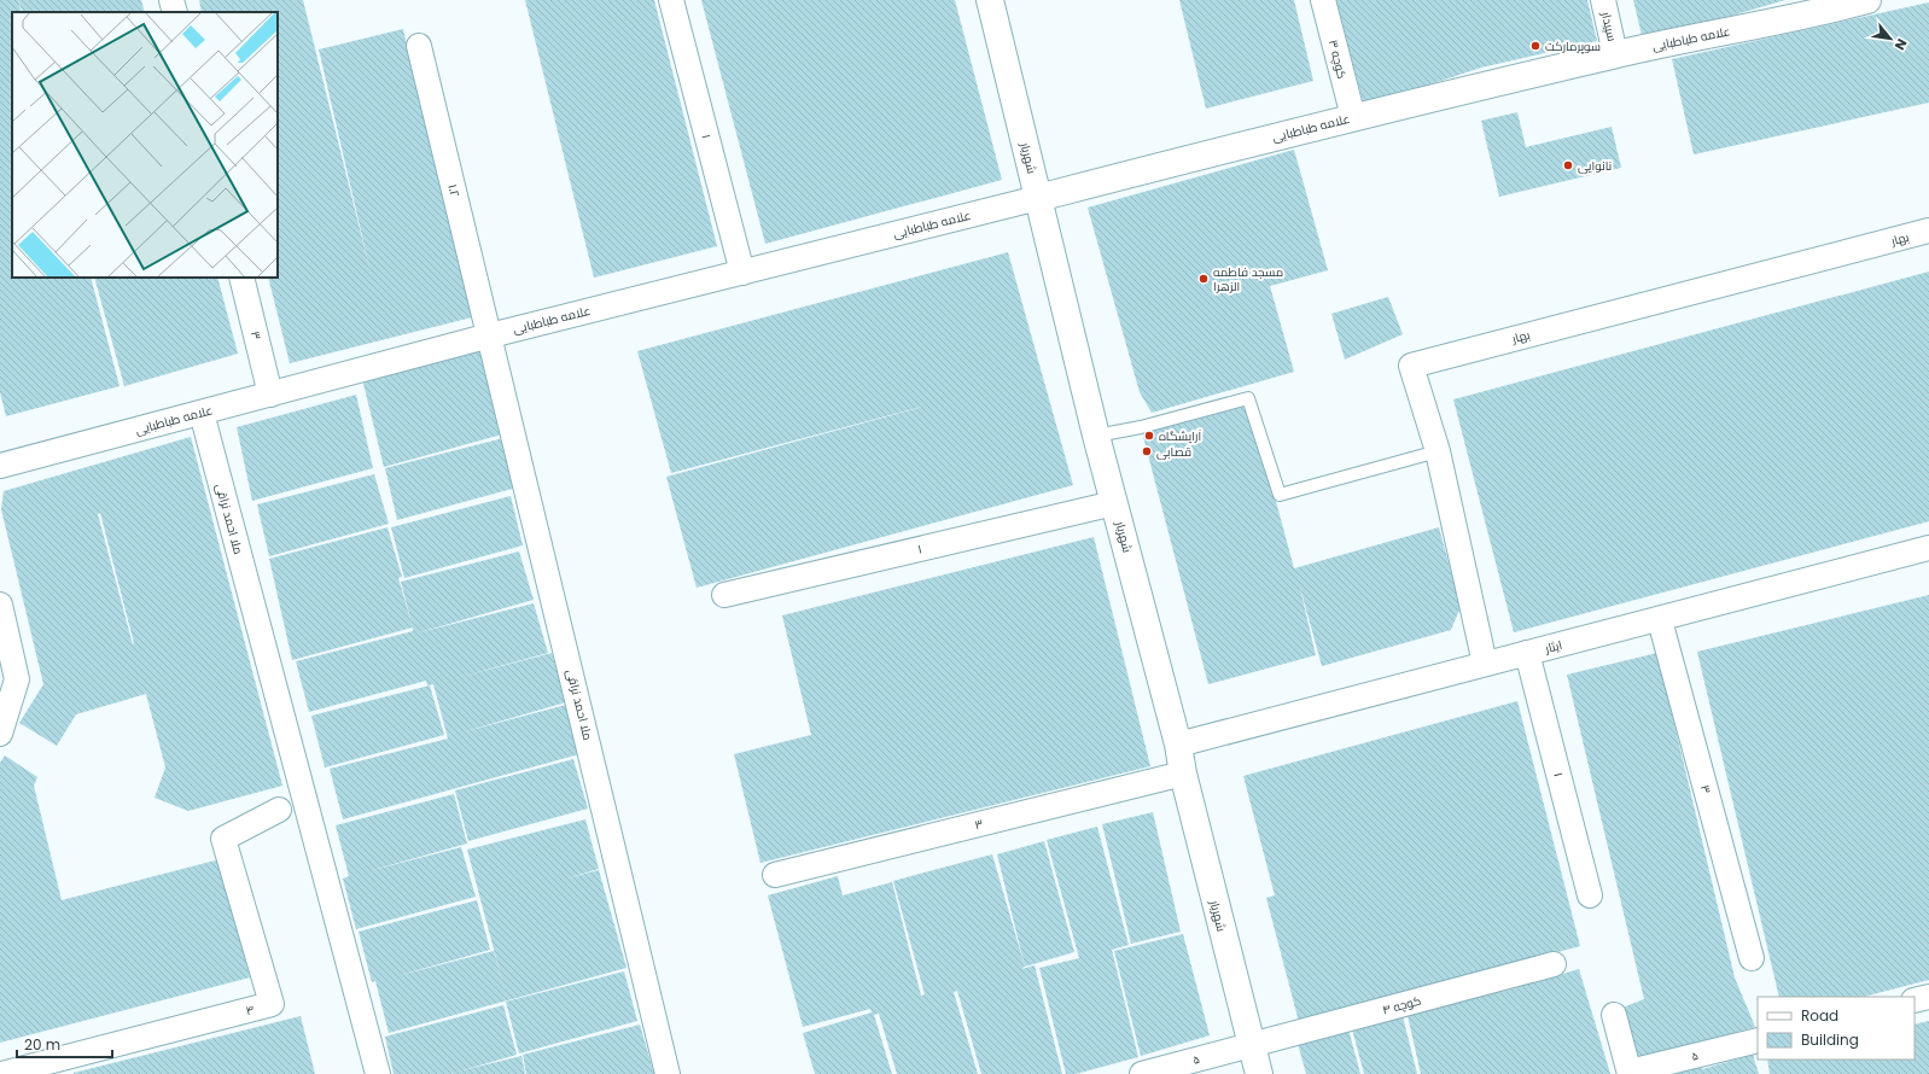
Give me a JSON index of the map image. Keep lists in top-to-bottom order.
{
  "streets": {
    "main road": ["علامه طباطبایی", "شهریار"],
    "street": [
      "سپیدار",
      "کوچه ۳",
      "۱",
      "۱.۲",
      "بهار",
      "۳",
      "ملا احمد نراقی",
      "ایثار",
      "کوچه ۴",
      "۴",
      "۵"
    ]
  },
  "crossings": [
    ["سپیدار", "علامه طباطبایی"],
    ["علامه طباطبایی", "کوچه ۳"],
    ["علامه طباطبایی", "۱"],
    ["علامه طباطبایی", "شهریار"],
    ["علامه طباطبایی", "۱.۲"],
    ["علامه طباطبایی", "۳"],
    ["علامه طباطبایی", "ملا احمد نراقی"],
    ["۱", "شهریار"],
    ["۱", "ایثار"],
    ["شهریار", "۳"],
    ["شهریار", "ایثار"],
    ["شهریار", "کوچه ۴"],
    ["شهریار", "۵"],
    ["۱.۲", "ملا احمد نراقی"],
    ["بهار", "ایثار"],
    ["۳", "ایثار"],
    ["کوچه ۴", "۵"]
  ],
  "places": [
    "سوپرمارکت",
    "نانوایی",
    "مسجد فاطمه الزهرا",
    "آرایشگاه",
    "قصابی"
  ],
  "legend": ["Road", "Building"],
  "scale_bar": "20 m",
  "north": "bottom right"
}
